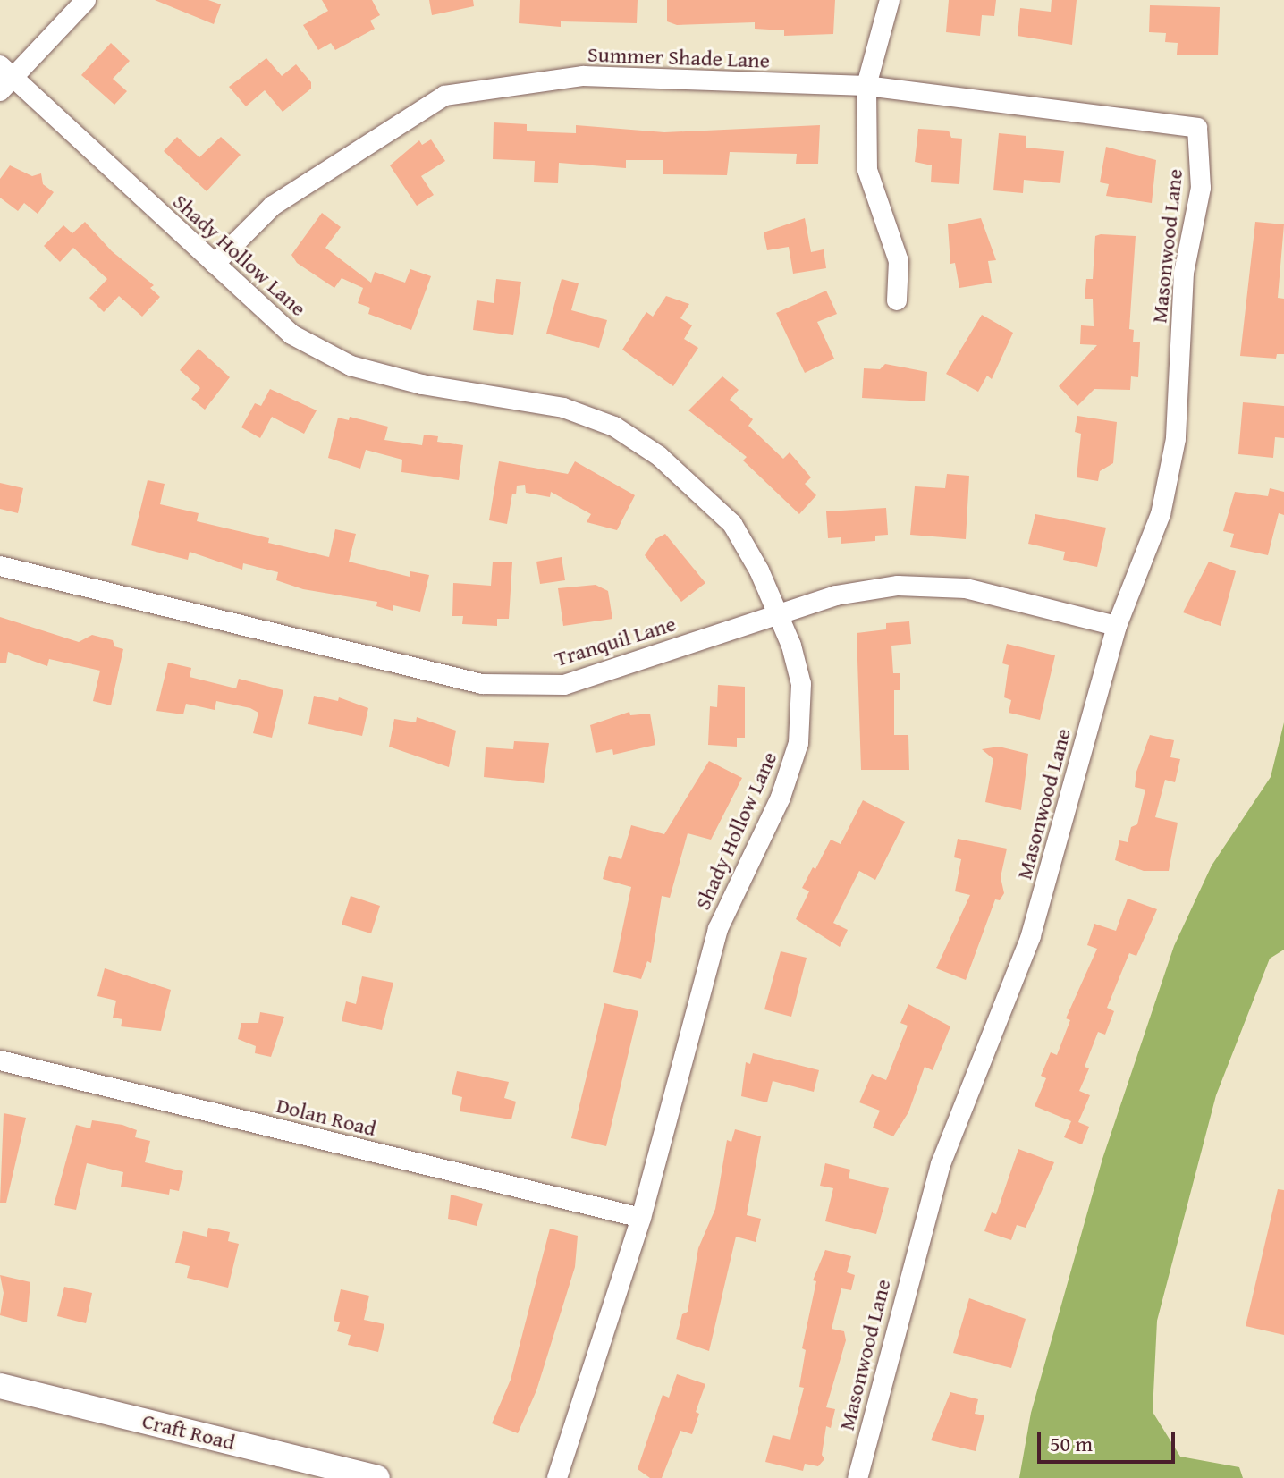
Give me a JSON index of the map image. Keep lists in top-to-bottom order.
{
  "streets": {
    "street": [
      "Summer Shade Lane",
      "Masonwood Lane",
      "Shady Hollow Lane",
      "Tranquil Lane",
      "Dolan Road",
      "Craft Road"
    ]
  },
  "crossings": [
    ["Summer Shade Lane", "Masonwood Lane"],
    ["Summer Shade Lane", "Shady Hollow Lane"],
    ["Masonwood Lane", "Tranquil Lane"],
    ["Shady Hollow Lane", "Tranquil Lane"],
    ["Shady Hollow Lane", "Dolan Road"]
  ],
  "scale_bar": "50 m"
}
